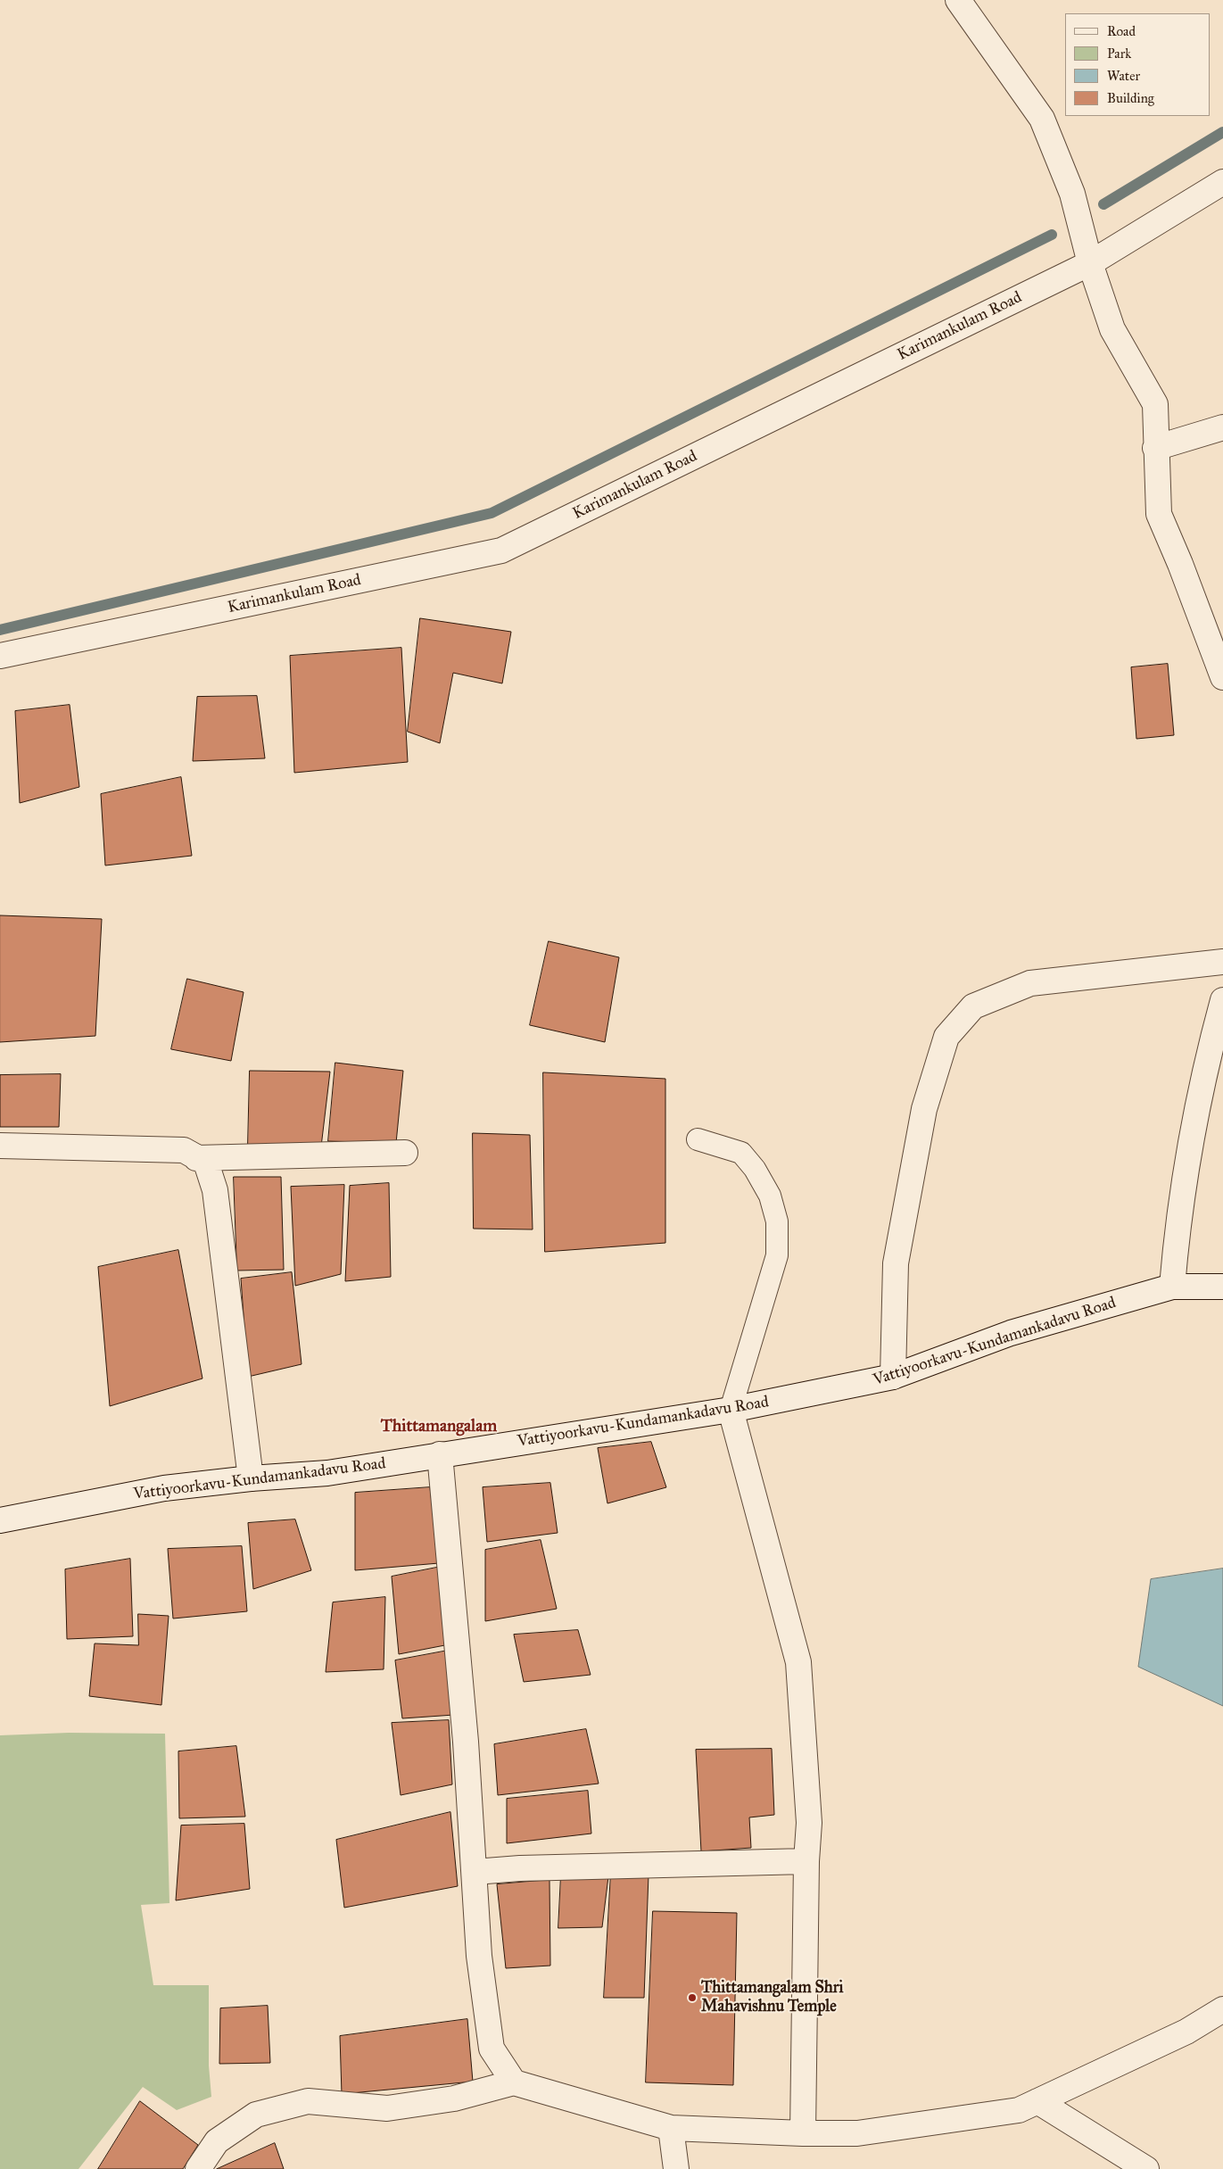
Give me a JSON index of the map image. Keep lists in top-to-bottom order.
{
  "streets": {
    "street": ["Karimankulam Road", "Vattiyoorkavu-Kundamankadavu Road"]
  },
  "districts": ["Thittamangalam"],
  "places": ["Thittamangalam Shri Mahavishnu Temple"],
  "legend": [
    "Road",
    "Park",
    "Water",
    "Building"
  ]
}
